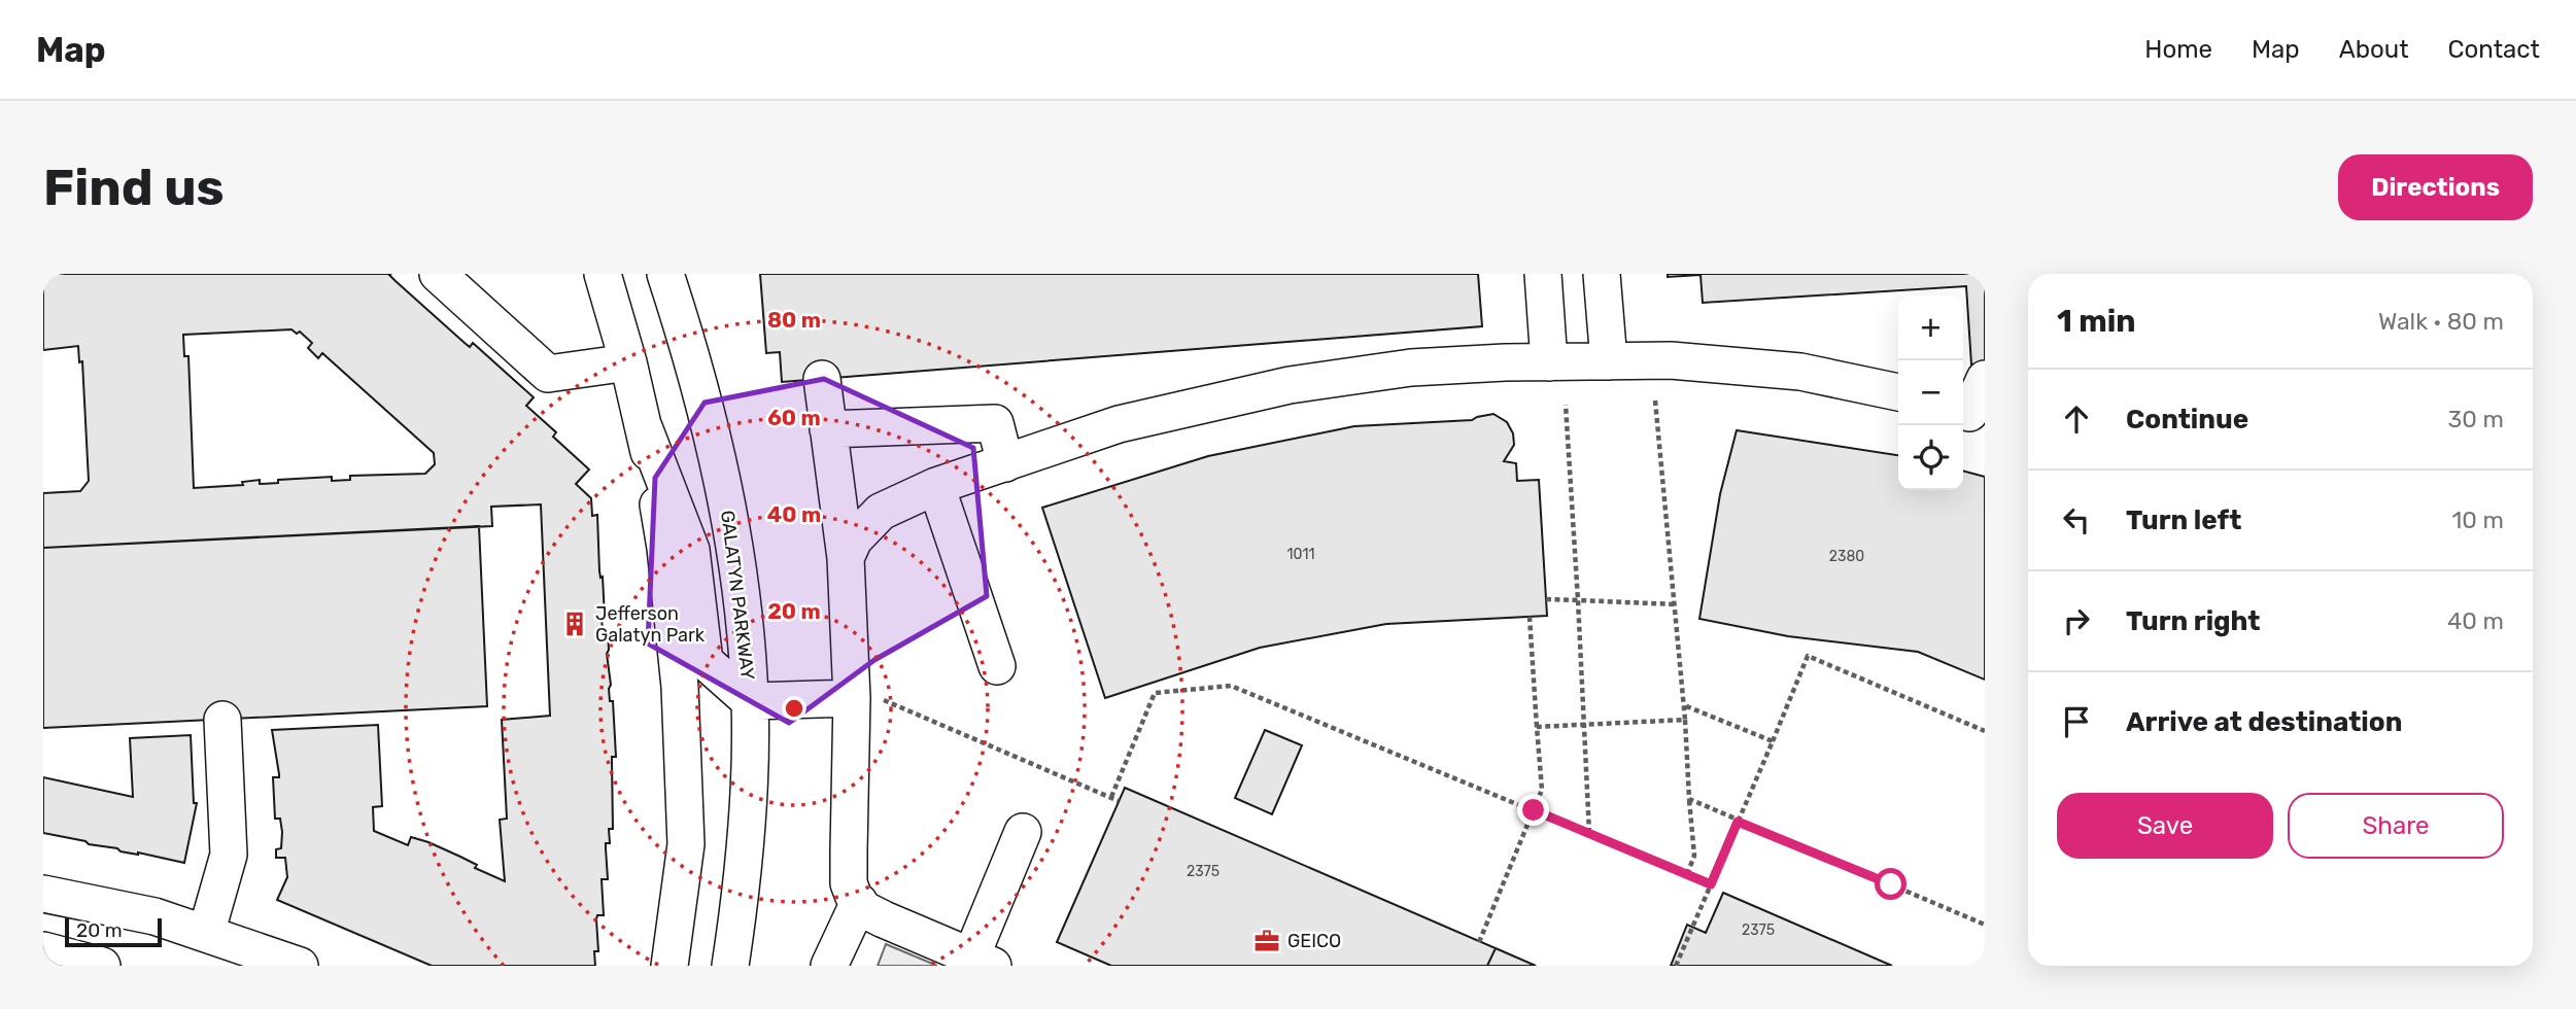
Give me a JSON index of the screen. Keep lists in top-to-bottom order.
{
  "streets": {
    "street": ["GALATYN PARKWAY"]
  },
  "places": {
    "building": ["Jefferson Galatyn Park"],
    "office": ["GEICO"]
  },
  "house_numbers": [
    "1011",
    "2380",
    "2375",
    "2375"
  ],
  "scale_bar": "20 m",
  "page": {
    "header": "Map",
    "nav": [
      "Home",
      "Map",
      "About",
      "Contact"
    ],
    "buttons": [
      "Directions",
      ["Save", "Share"]
    ],
    "title": "Find us",
    "heading": ["1 min", "Walk · 80 m"],
    "map_buttons": ["+", "−"],
    "list": [
      ["Continue", "30 m"],
      ["Turn left", "10 m"],
      ["Turn right", "40 m"],
      "Arrive at destination"
    ],
    "scale": "20 m"
  },
  "rings": [
    "80 m",
    "60 m",
    "40 m",
    "20 m"
  ]
}
